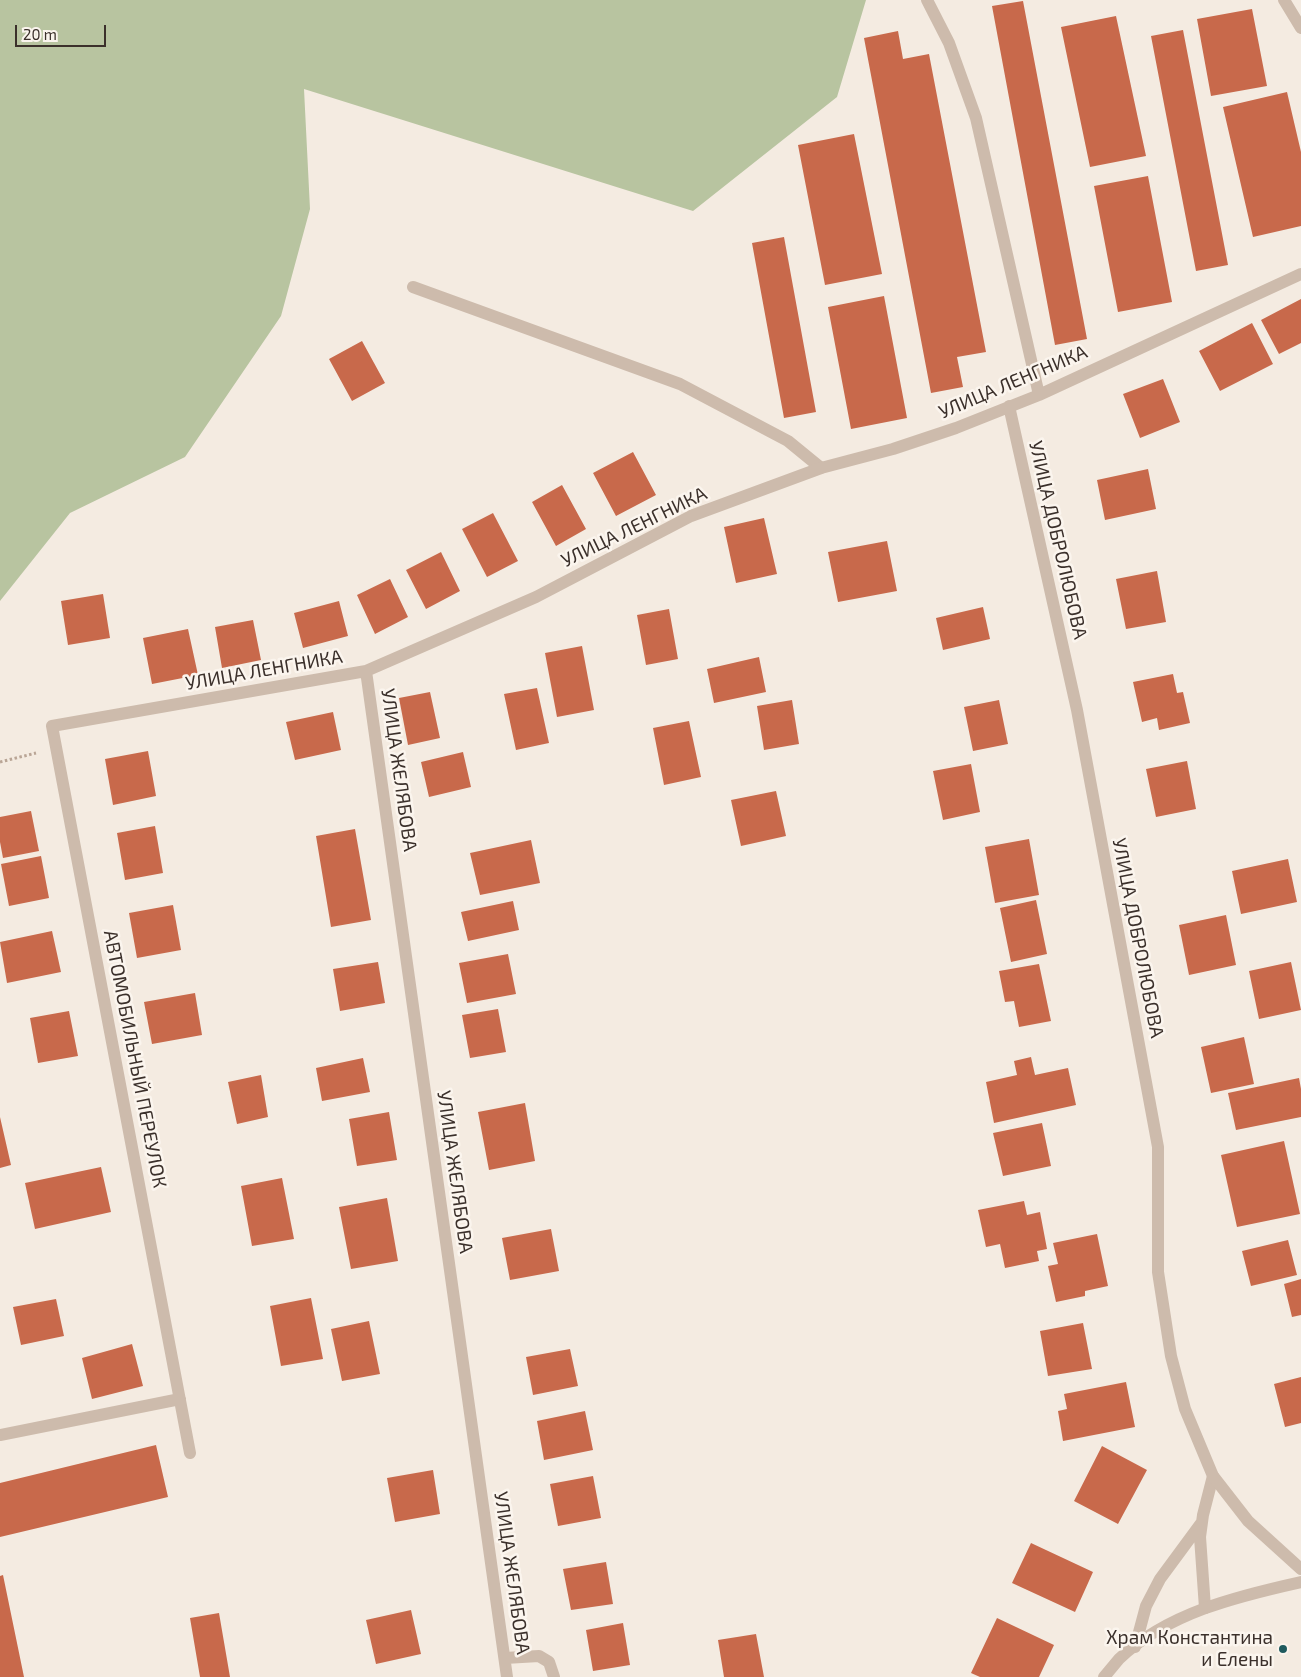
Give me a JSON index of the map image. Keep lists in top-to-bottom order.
{
  "streets": {
    "street": [
      "УЛИЦА ЛЕНГНИКА",
      "УЛИЦА ДОБРОЛЮБОВА",
      "УЛИЦА ЖЕЛЯБОВА",
      "АВТОМОБИЛЬНЫЙ ПЕРЕУЛОК"
    ]
  },
  "crossings": [
    ["УЛИЦА ЛЕНГНИКА", "УЛИЦА ДОБРОЛЮБОВА"],
    ["УЛИЦА ЛЕНГНИКА", "УЛИЦА ЖЕЛЯБОВА"],
    ["УЛИЦА ЛЕНГНИКА", "АВТОМОБИЛЬНЫЙ ПЕРЕУЛОК"]
  ],
  "places": ["Храм Константина и Елены"],
  "scale_bar": "20 m"
}
